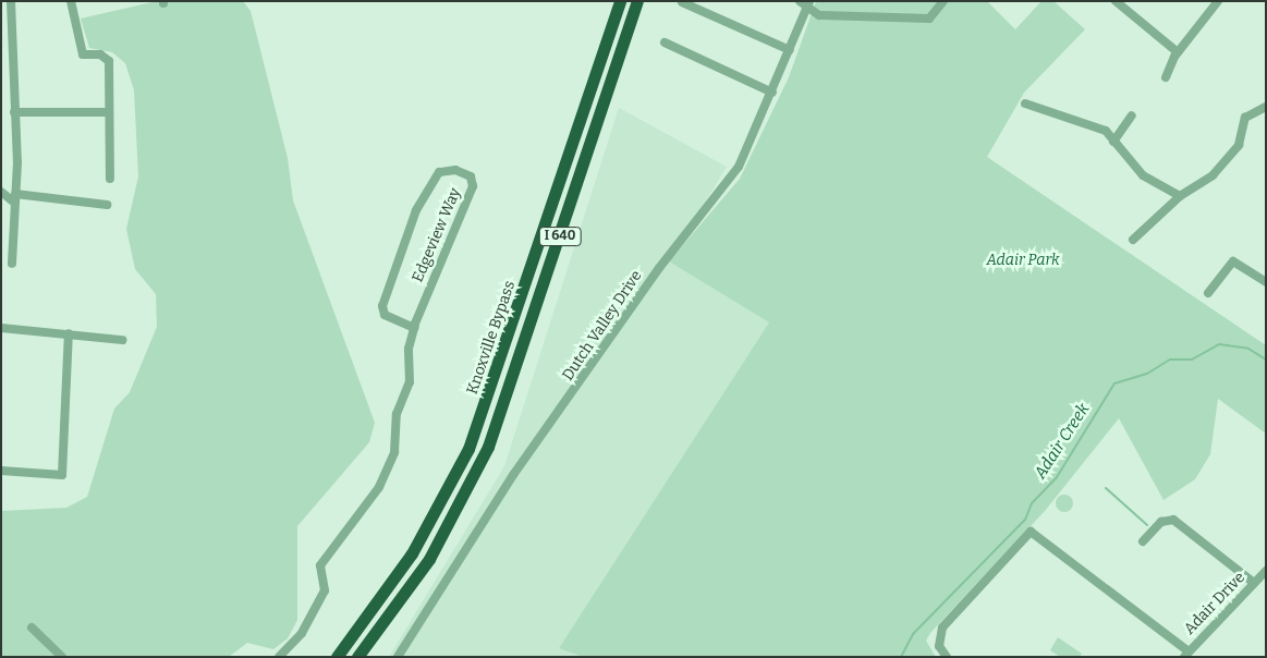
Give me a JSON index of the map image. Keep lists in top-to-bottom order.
{
  "streets": {
    "highway": ["I 640", "Knoxville Bypass"],
    "street": ["Edgeview Way", "Dutch Valley Drive", "Adair Drive"]
  },
  "water": ["Adair Creek"],
  "parks": ["Adair Park"]
}
